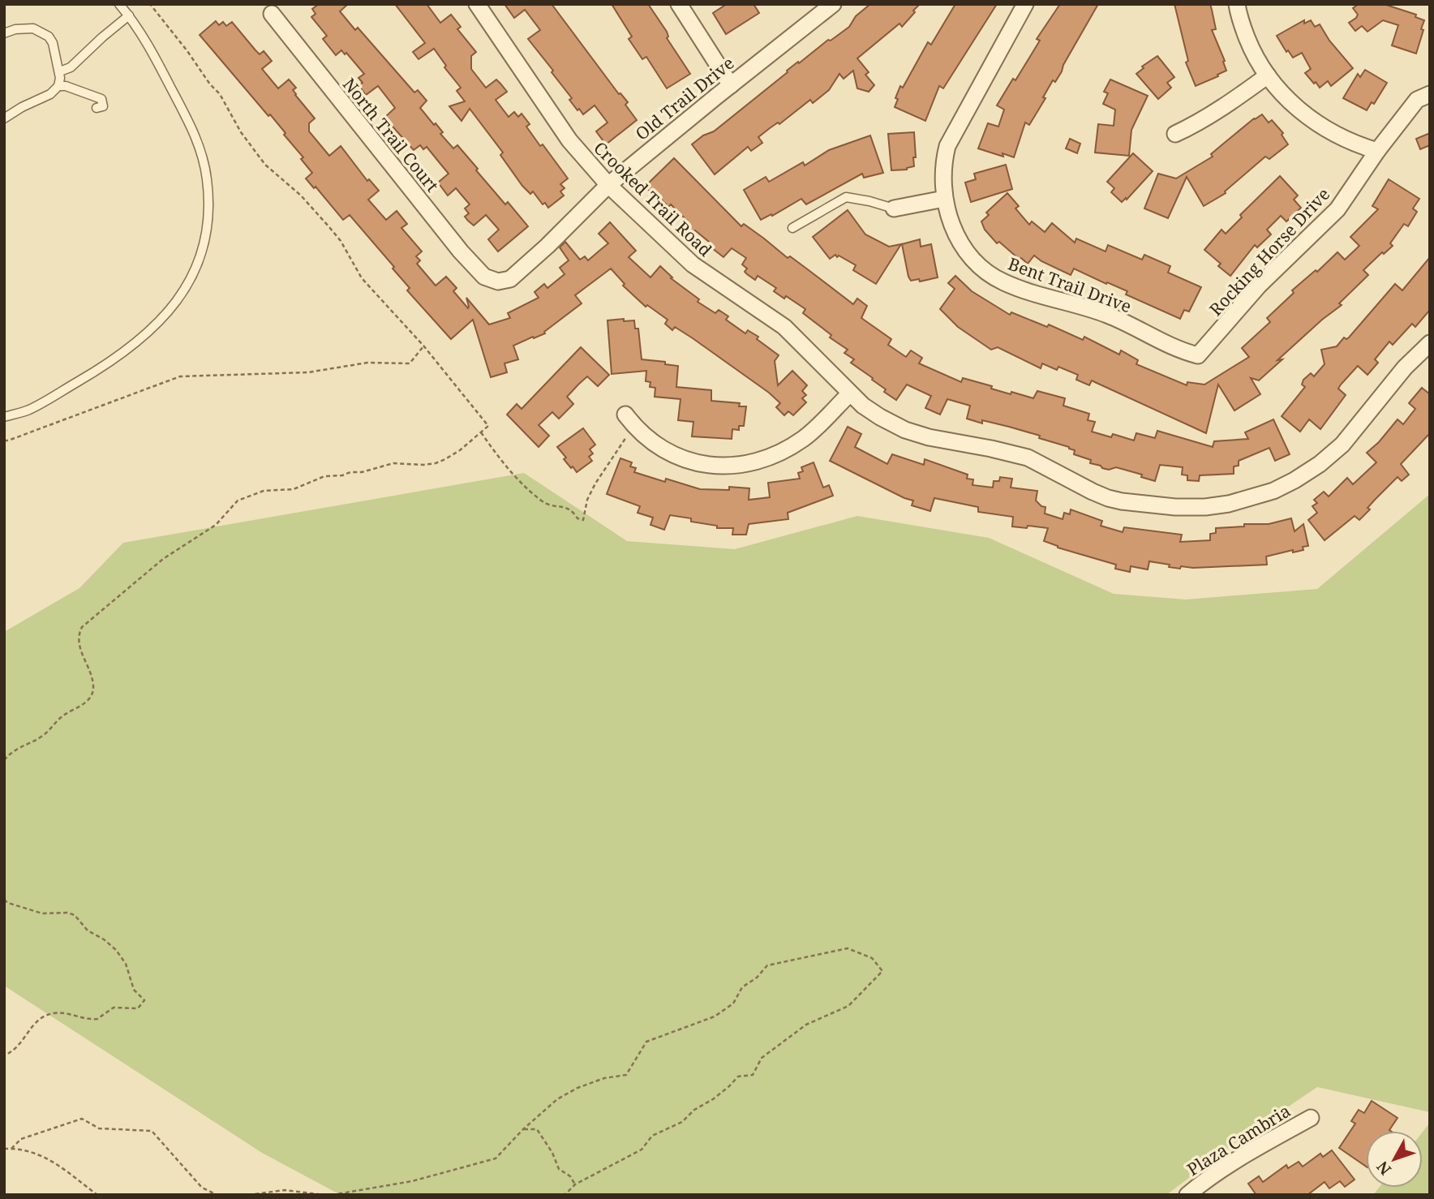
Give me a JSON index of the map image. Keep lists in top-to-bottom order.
{
  "streets": {
    "street": [
      "Old Trail Drive",
      "North Trail Court",
      "Crooked Trail Road",
      "Rocking Horse Drive",
      "Bent Trail Drive",
      "Plaza Cambria"
    ]
  },
  "crossings": [
    ["Old Trail Drive", "North Trail Court"],
    ["Old Trail Drive", "Crooked Trail Road"],
    ["Rocking Horse Drive", "Bent Trail Drive"]
  ],
  "north": "bottom left"
}
